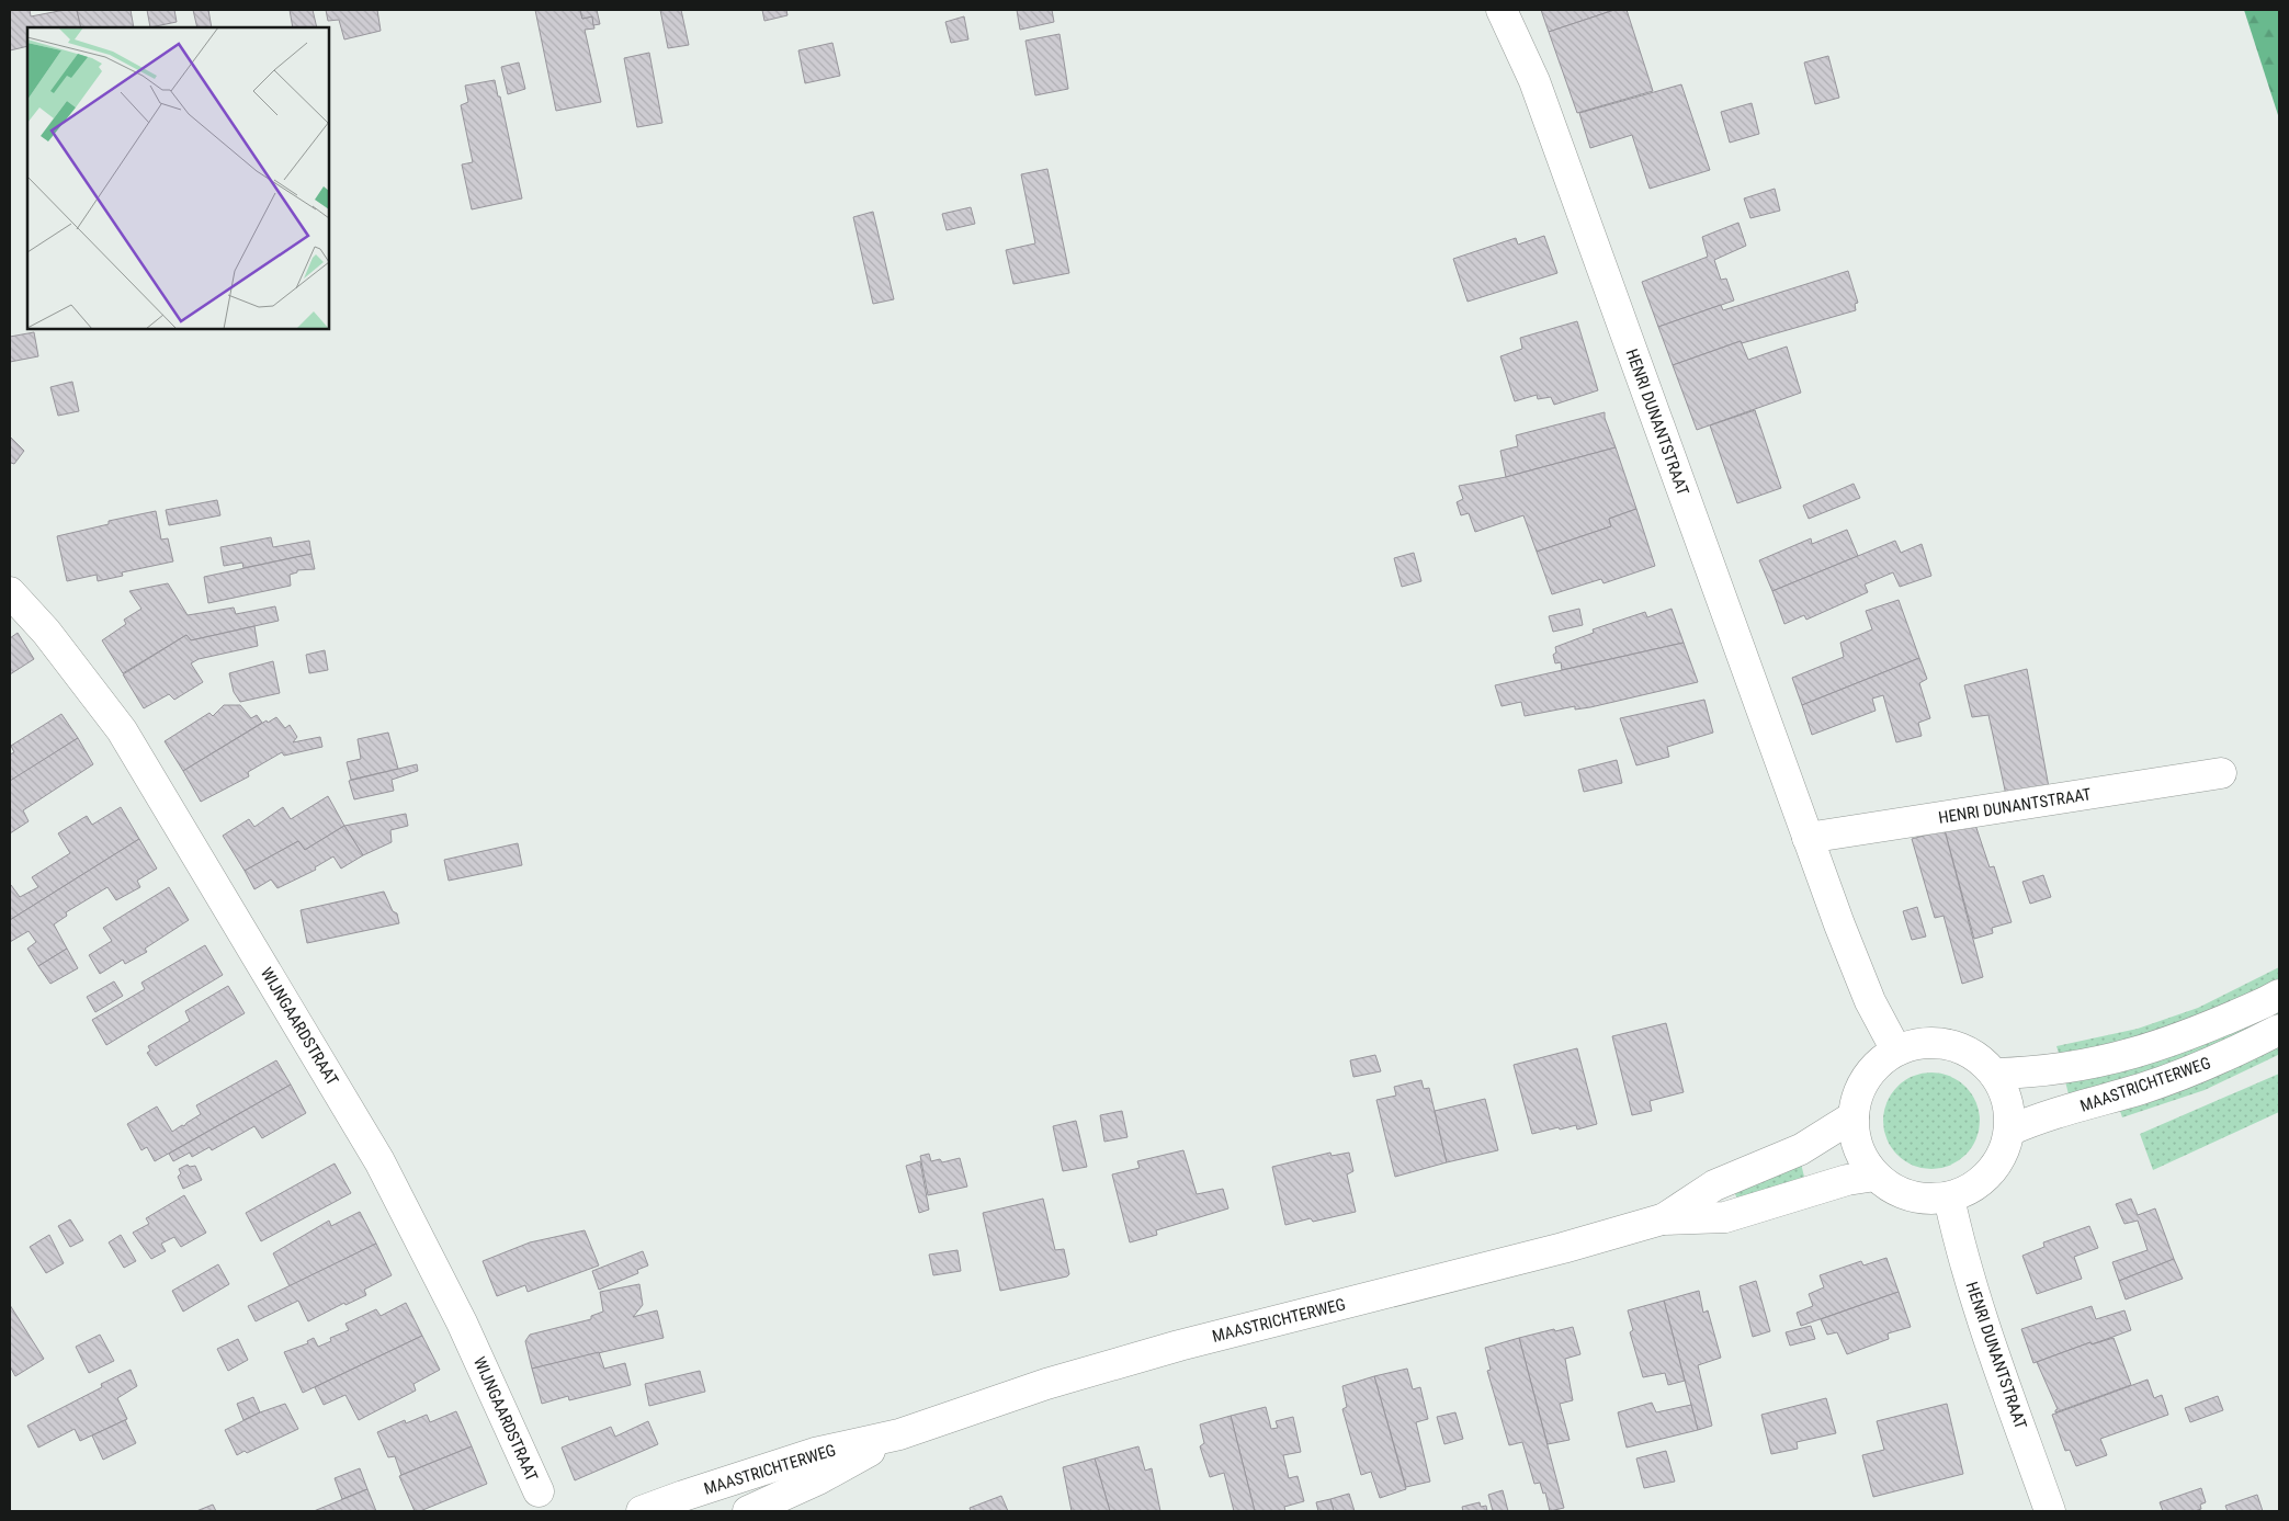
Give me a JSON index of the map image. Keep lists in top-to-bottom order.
{
  "streets": {
    "street": ["HENRI DUNANTSTRAAT", "WIJNGAARDSTRAAT", "MAASTRICHTERWEG"]
  },
  "crossings": [
    ["HENRI DUNANTSTRAAT", "MAASTRICHTERWEG"]
  ]
}
